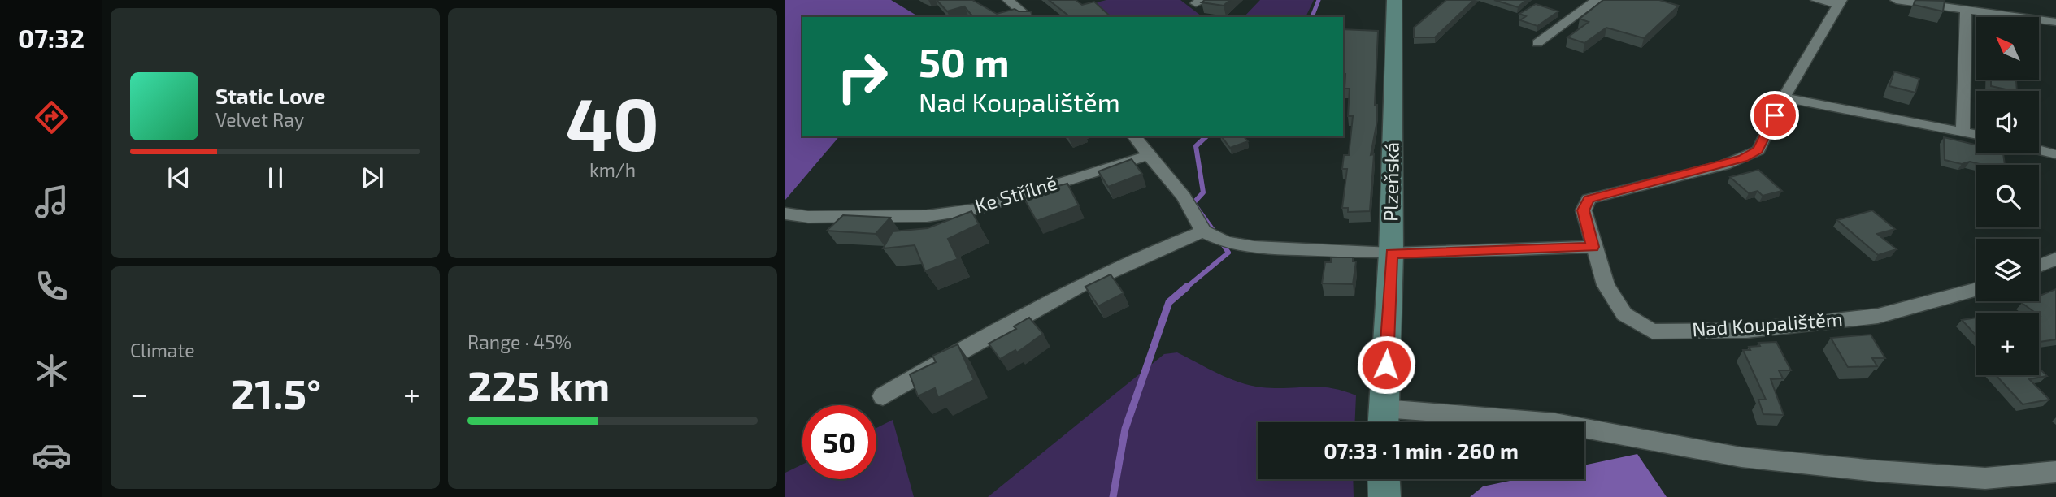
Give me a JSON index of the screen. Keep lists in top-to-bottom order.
{
  "streets": {
    "main road": ["Plzeňská"],
    "street": ["Ke Střílně", "Nad Koupalištěm"]
  },
  "north": "top left",
  "page": {
    "tabs": "07:32",
    "tile": [
      ["40", "km/h"],
      "Climate",
      ["Range · 45%", "225 km"]
    ],
    "map_buttons": "+",
    "turn": ["50 m", "Nad Koupalištěm"],
    "song": ["Static Love", "Velvet Ray"],
    "heat": ["−", "21.5°", "+"],
    "limit": "50",
    "trip": "07:33 · 1 min · 260 m"
  }
}
